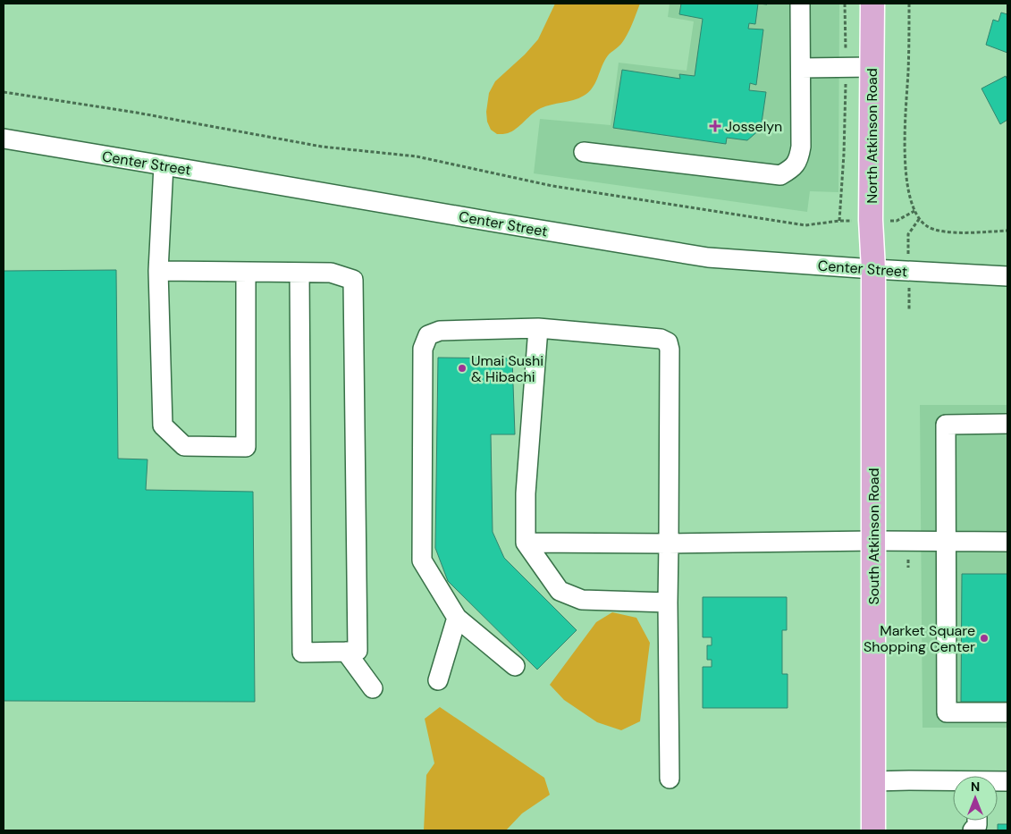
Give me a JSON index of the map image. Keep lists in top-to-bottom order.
{
  "streets": {
    "main road": ["North Atkinson Road", "South Atkinson Road"],
    "street": ["Center Street"]
  },
  "crossings": [
    ["North Atkinson Road", "Center Street"],
    ["North Atkinson Road", "South Atkinson Road"],
    ["Center Street", "South Atkinson Road"]
  ],
  "places": {
    "health": ["Josselyn"],
    "other": ["Umai Sushi & Hibachi", "Market Square Shopping Center"]
  },
  "north": "top"
}
